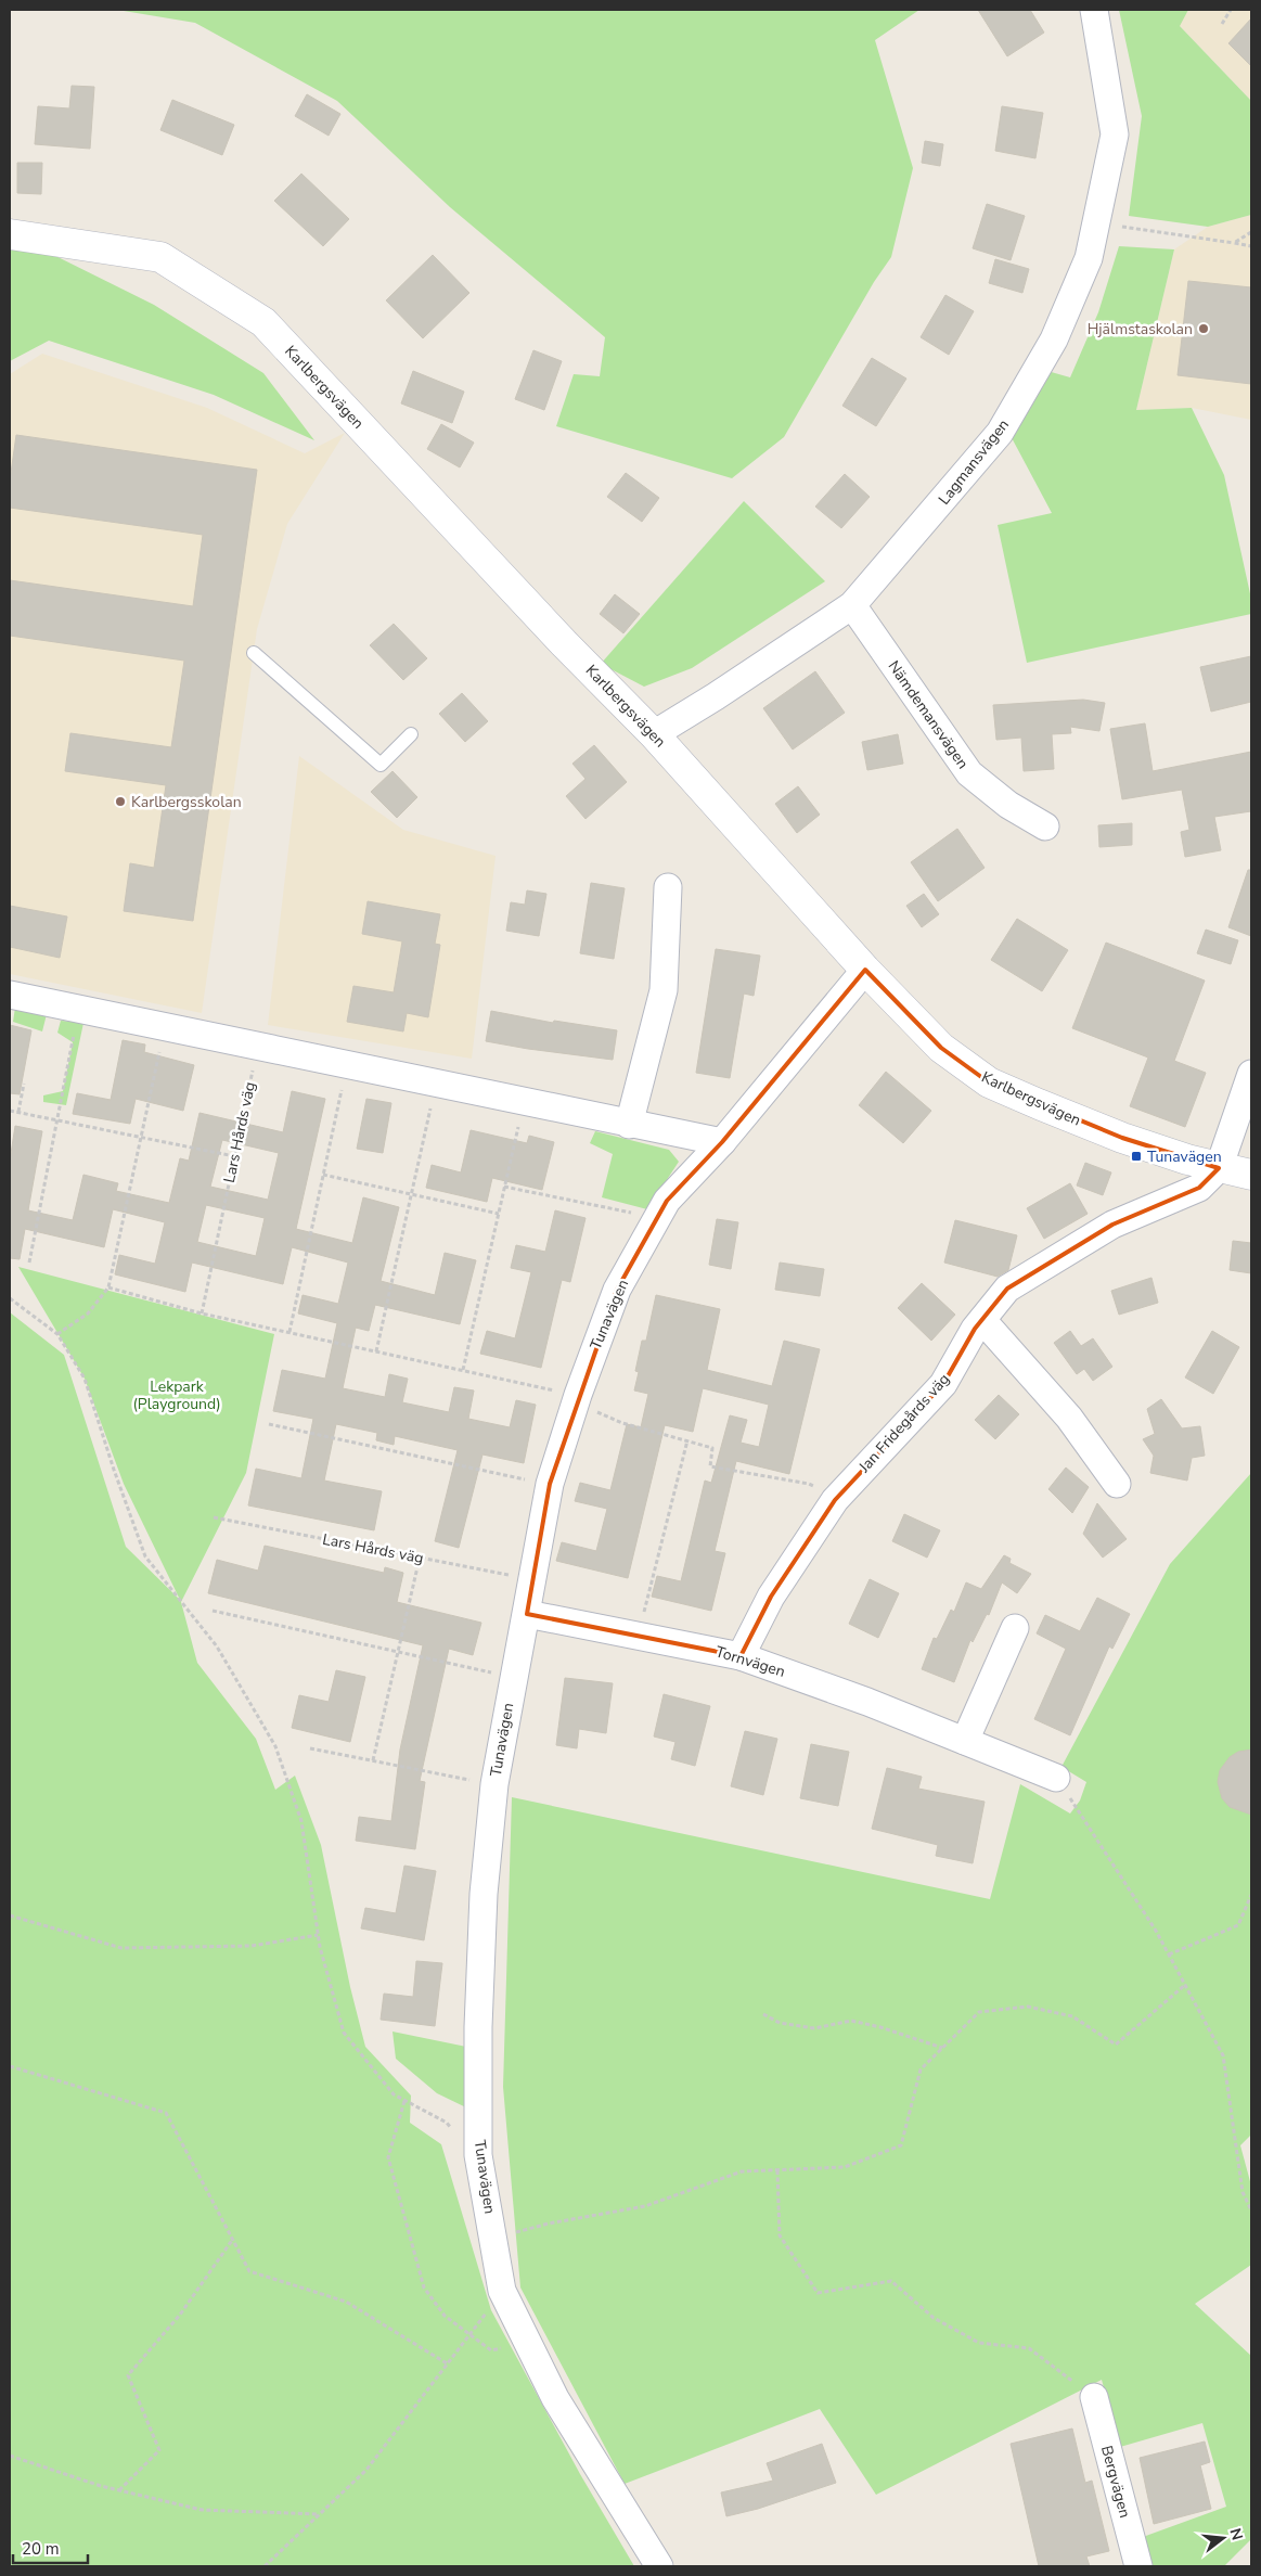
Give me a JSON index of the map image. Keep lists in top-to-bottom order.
{
  "streets": {
    "street": [
      "Karlbergsvägen",
      "Lagmansvägen",
      "Nämdemansvägen",
      "Tunavägen",
      "Jan Fridegårds väg",
      "Tornvägen",
      "Bergvägen"
    ],
    "path": ["Lars Hårds väg"]
  },
  "crossings": [
    ["Karlbergsvägen", "Lagmansvägen"],
    ["Karlbergsvägen", "Tunavägen"],
    ["Karlbergsvägen", "Jan Fridegårds väg"],
    ["Lagmansvägen", "Nämdemansvägen"],
    ["Lars Hårds väg", "Tunavägen"],
    ["Tunavägen", "Tornvägen"],
    ["Jan Fridegårds väg", "Tornvägen"]
  ],
  "parks": ["Lekpark (Playground)"],
  "places": {
    "other": ["Hjälmstaskolan", "Karlbergsskolan"],
    "transit": ["Tunavägen"]
  },
  "scale_bar": "20 m",
  "north": "right"
}
